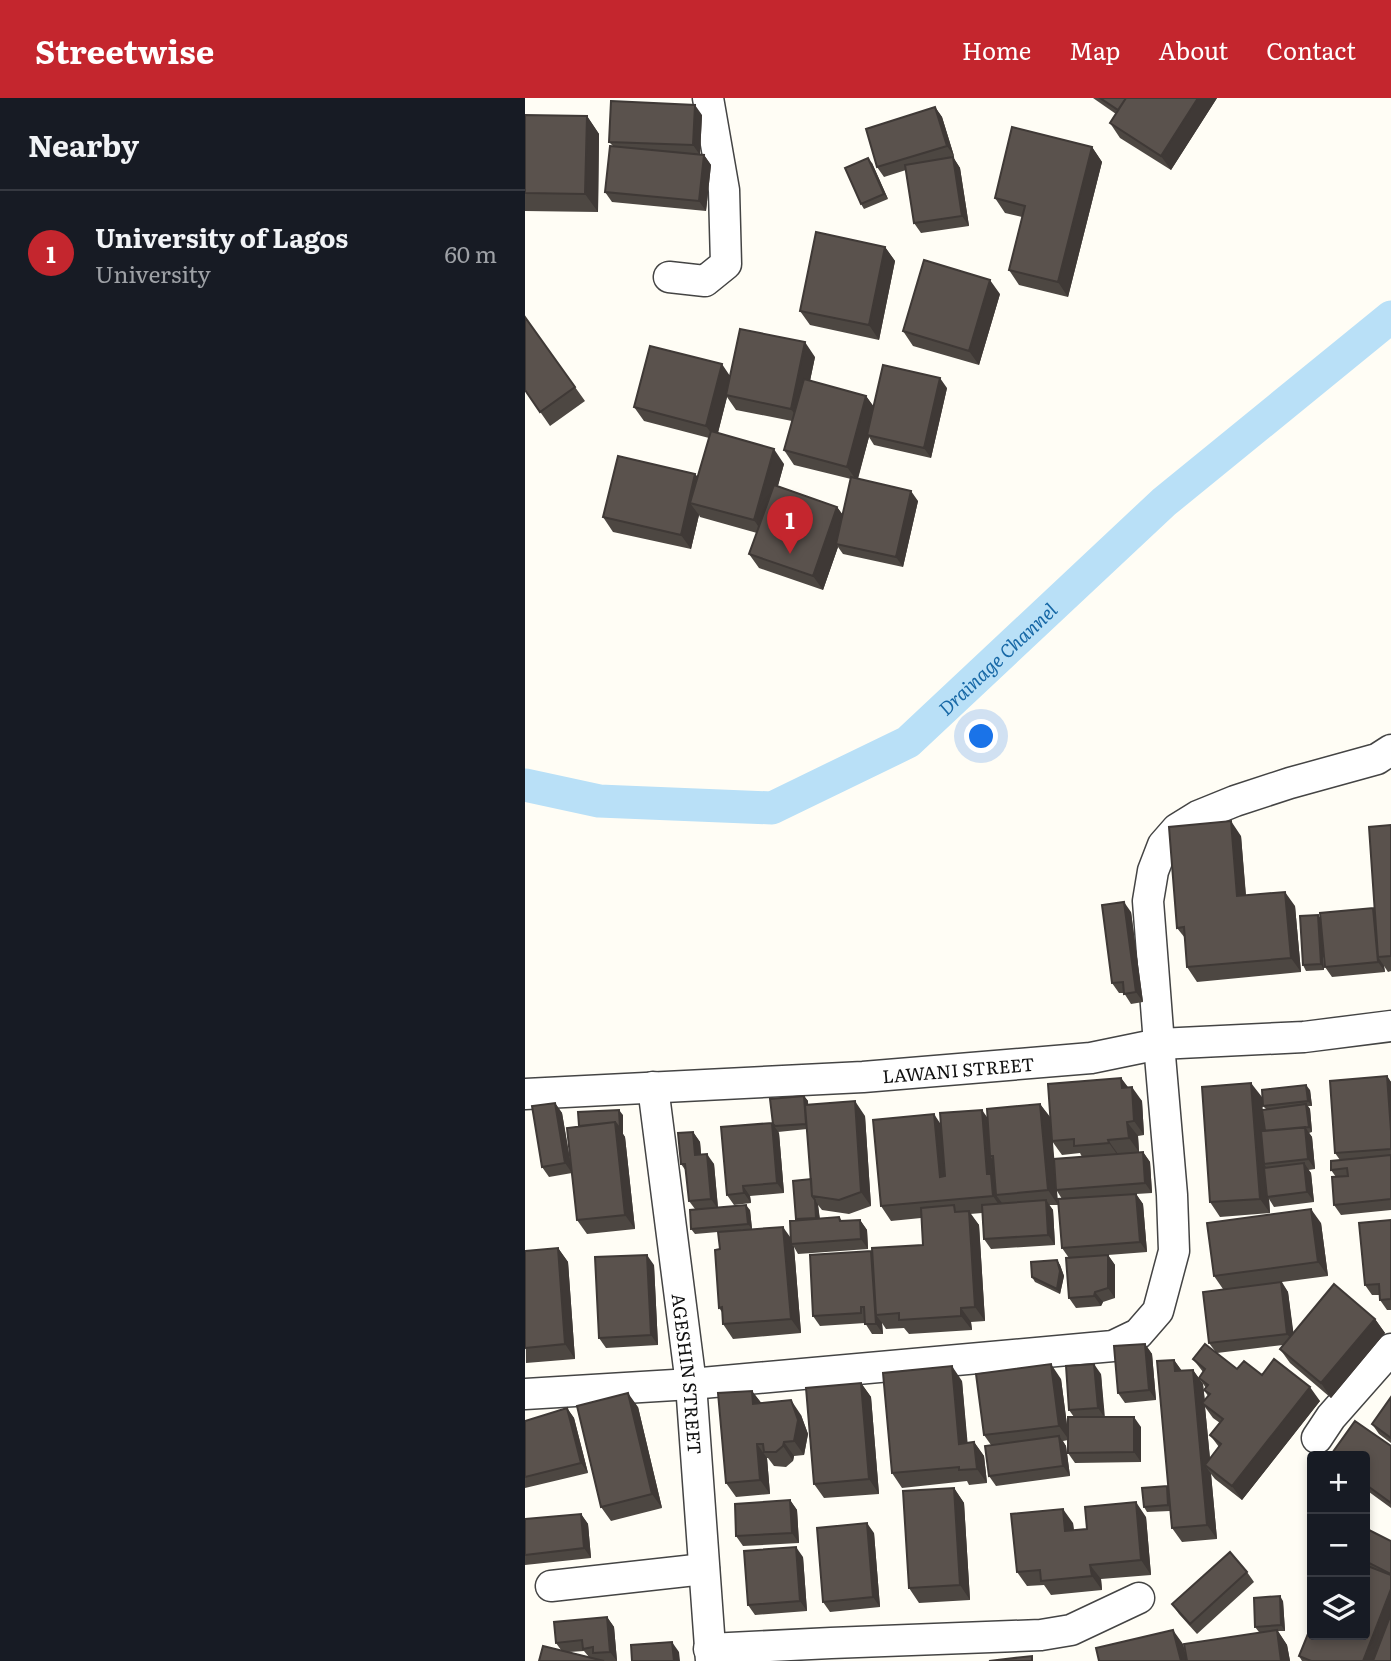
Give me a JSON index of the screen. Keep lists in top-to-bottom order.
{
  "streets": {
    "street": ["LAWANI STREET", "AGESHIN STREET"]
  },
  "crossings": [
    ["LAWANI STREET", "AGESHIN STREET"]
  ],
  "water": ["Drainage Channel"],
  "page": {
    "header": "Streetwise",
    "nav": [
      "Home",
      "Map",
      "About",
      "Contact"
    ],
    "heading": "Nearby",
    "list": [
      {
        "mark": "1",
        "name": "University of Lagos",
        "note": "University",
        "value": "60 m"
      }
    ],
    "pins": "1",
    "map_buttons": ["+", "−"]
  }
}
